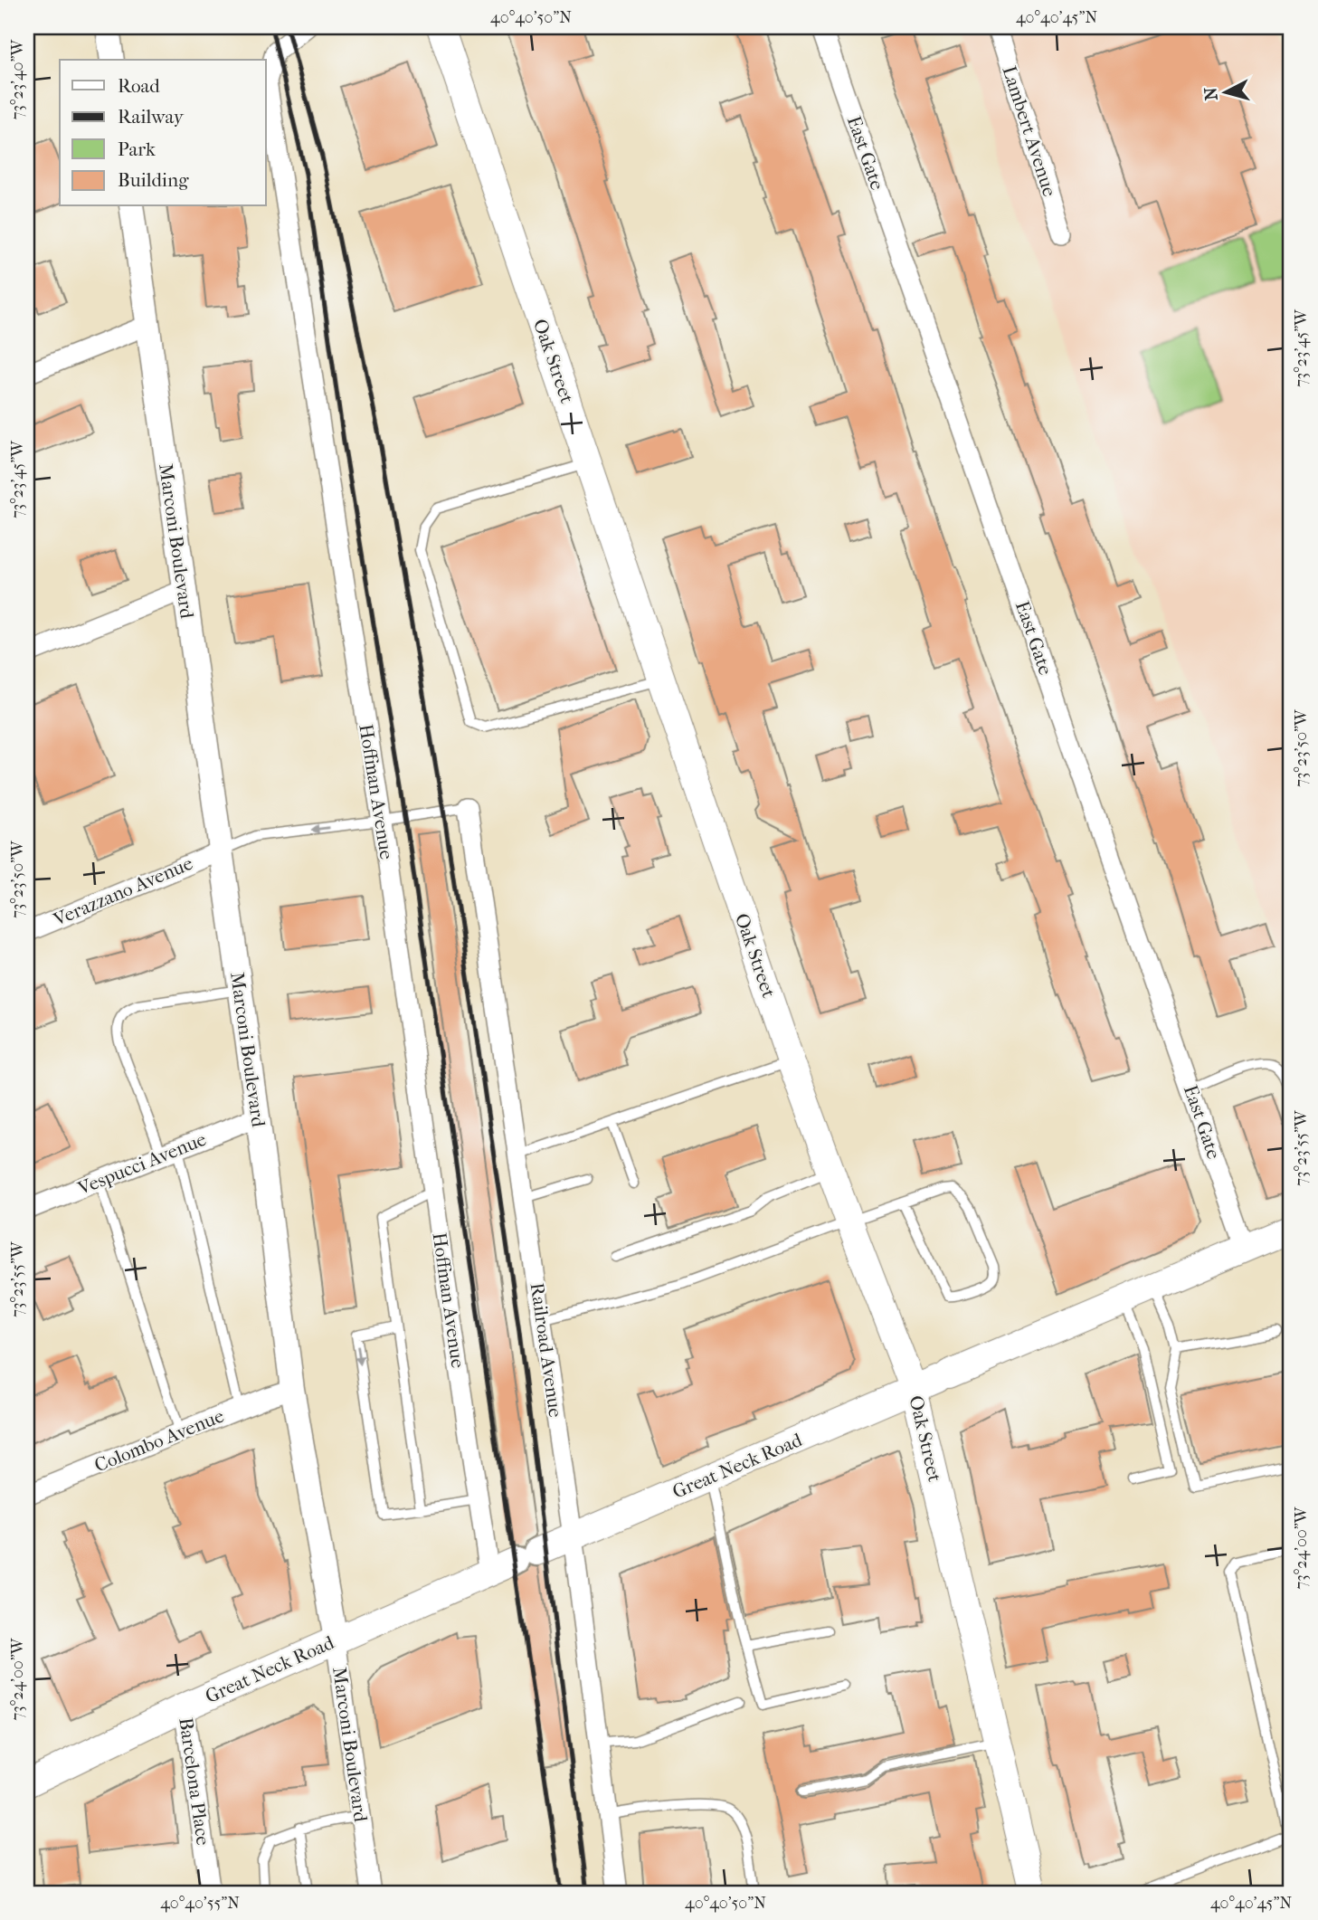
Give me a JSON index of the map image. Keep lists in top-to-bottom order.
{
  "streets": {
    "main road": ["Oak Street", "Great Neck Road"],
    "street": [
      "Lambert Avenue",
      "East Gate",
      "Marconi Boulevard",
      "Hoffman Avenue",
      "Verazzano Avenue",
      "Vespucci Avenue",
      "Railroad Avenue",
      "Colombo Avenue",
      "Barcelona Place"
    ]
  },
  "crossings": [
    ["East Gate", "Great Neck Road"],
    ["Oak Street", "Great Neck Road"],
    ["Marconi Boulevard", "Verazzano Avenue"],
    ["Marconi Boulevard", "Vespucci Avenue"],
    ["Marconi Boulevard", "Colombo Avenue"],
    ["Marconi Boulevard", "Great Neck Road"],
    ["Hoffman Avenue", "Great Neck Road"],
    ["Railroad Avenue", "Great Neck Road"],
    ["Great Neck Road", "Barcelona Place"]
  ],
  "legend": [
    "Road",
    "Railway",
    "Park",
    "Building"
  ],
  "north": "left",
  "coordinates": [
    "40°40'50\"N",
    "40°40'45\"N",
    "73°23'40\"W",
    "73°23'45\"W",
    "73°23'50\"W",
    "73°23'55\"W",
    "73°24'00\"W",
    "40°40'55\"N"
  ]
}
